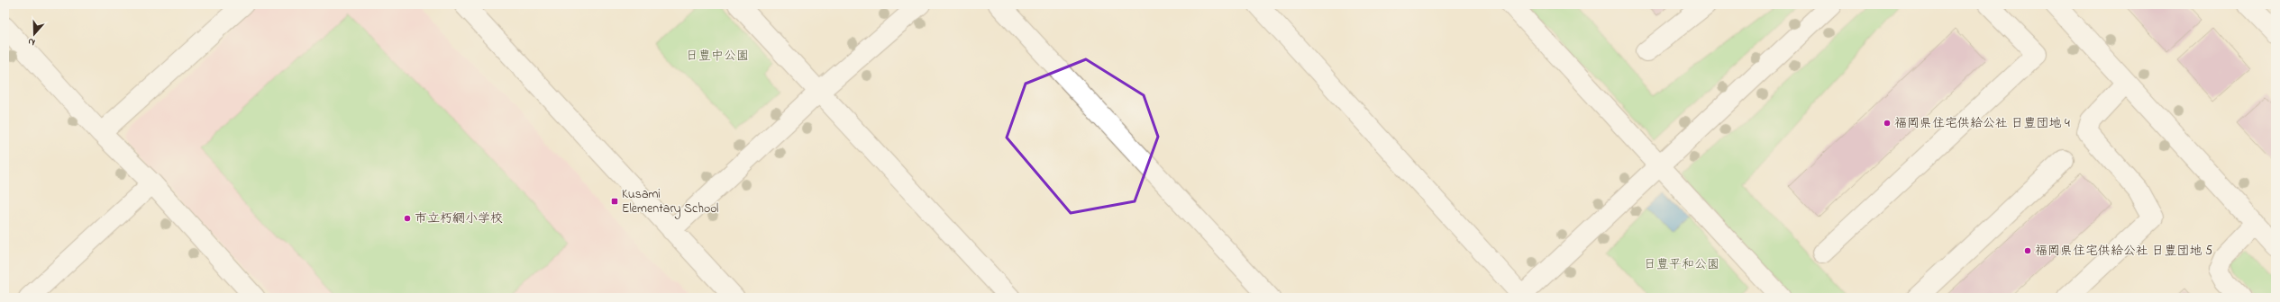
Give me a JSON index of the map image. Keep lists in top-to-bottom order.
{
  "parks": ["日豊中公園", "日豊平和公園"],
  "places": {
    "other": ["福岡県住宅供給公社 日豊団地 4", "市立朽網小学校", "福岡県住宅供給公社 日豊団地 5"],
    "transit": ["Kusami Elementary School"]
  },
  "north": "bottom"
}
